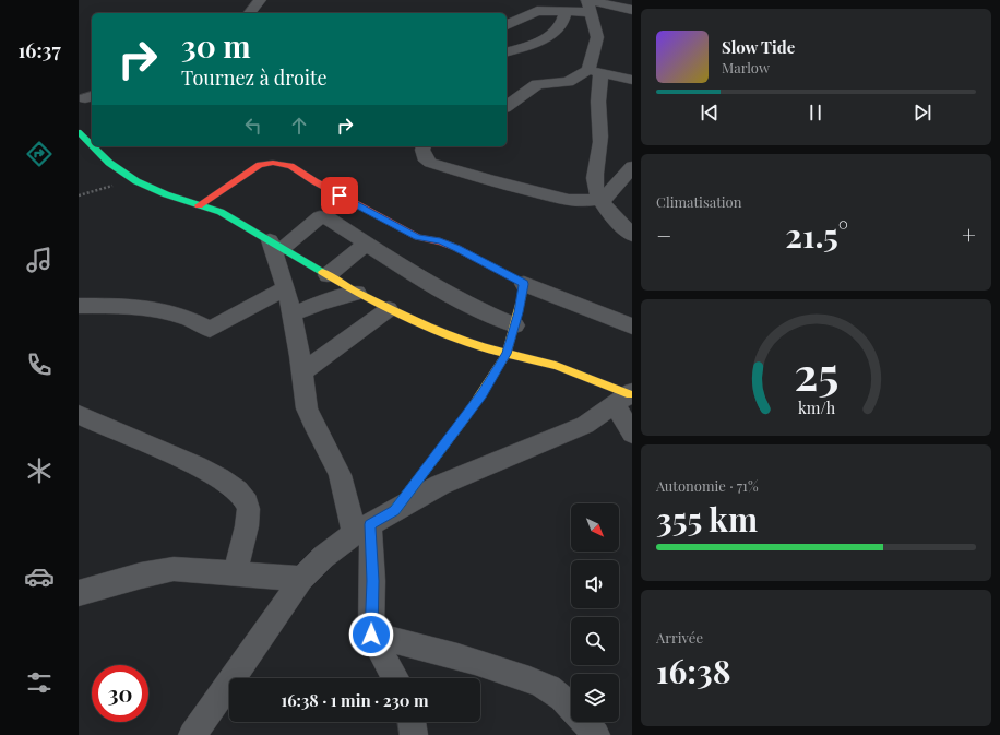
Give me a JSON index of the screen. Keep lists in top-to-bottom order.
{
  "north": "bottom right",
  "page": {
    "tabs": "16:37",
    "turn": ["30 m", "Tournez à droite"],
    "song": ["Slow Tide", "Marlow"],
    "tile": [
      "Climatisation",
      ["Autonomie · 71%", "355 km"],
      ["Arrivée", "16:38"]
    ],
    "heat": ["−", "21.5°", "+"],
    "limit": "30",
    "trip": "16:38 · 1 min · 230 m",
    "gauge": ["25", "km/h"]
  }
}
